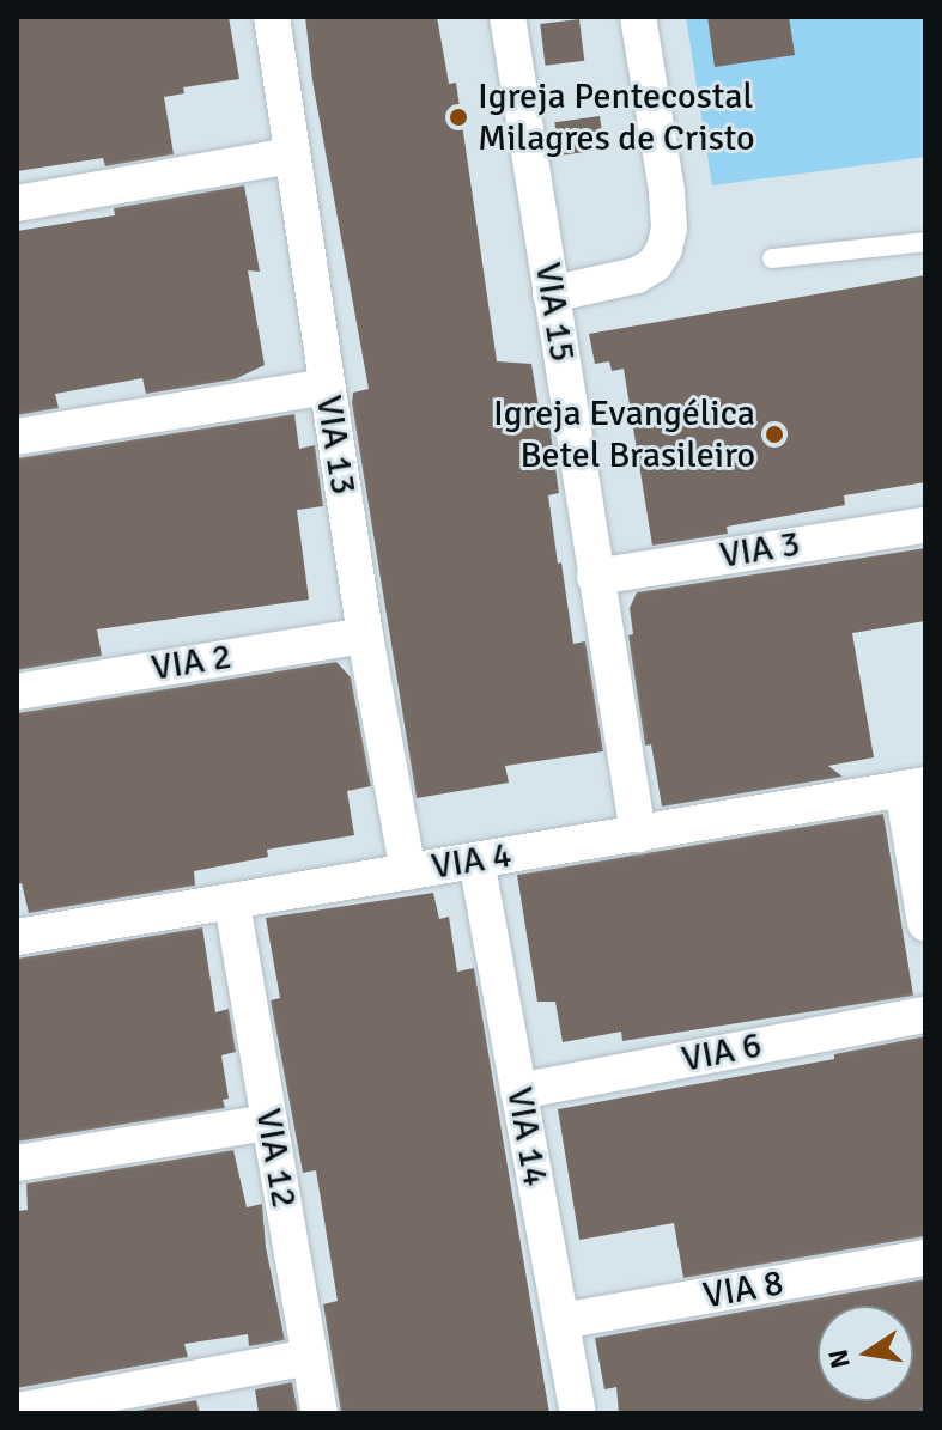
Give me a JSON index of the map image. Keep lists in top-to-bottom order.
{
  "streets": {
    "street": [
      "VIA 15",
      "VIA 13",
      "VIA 3",
      "VIA 2",
      "VIA 4",
      "VIA 6",
      "VIA 14",
      "VIA 12",
      "VIA 8"
    ]
  },
  "crossings": [
    ["VIA 15", "VIA 3"],
    ["VIA 15", "VIA 4"],
    ["VIA 13", "VIA 2"],
    ["VIA 13", "VIA 4"],
    ["VIA 4", "VIA 14"],
    ["VIA 4", "VIA 12"],
    ["VIA 6", "VIA 14"],
    ["VIA 14", "VIA 8"]
  ],
  "places": ["Igreja Pentecostal Milagres de Cristo", "Igreja Evangélica Betel Brasileiro"],
  "north": "left"
}
